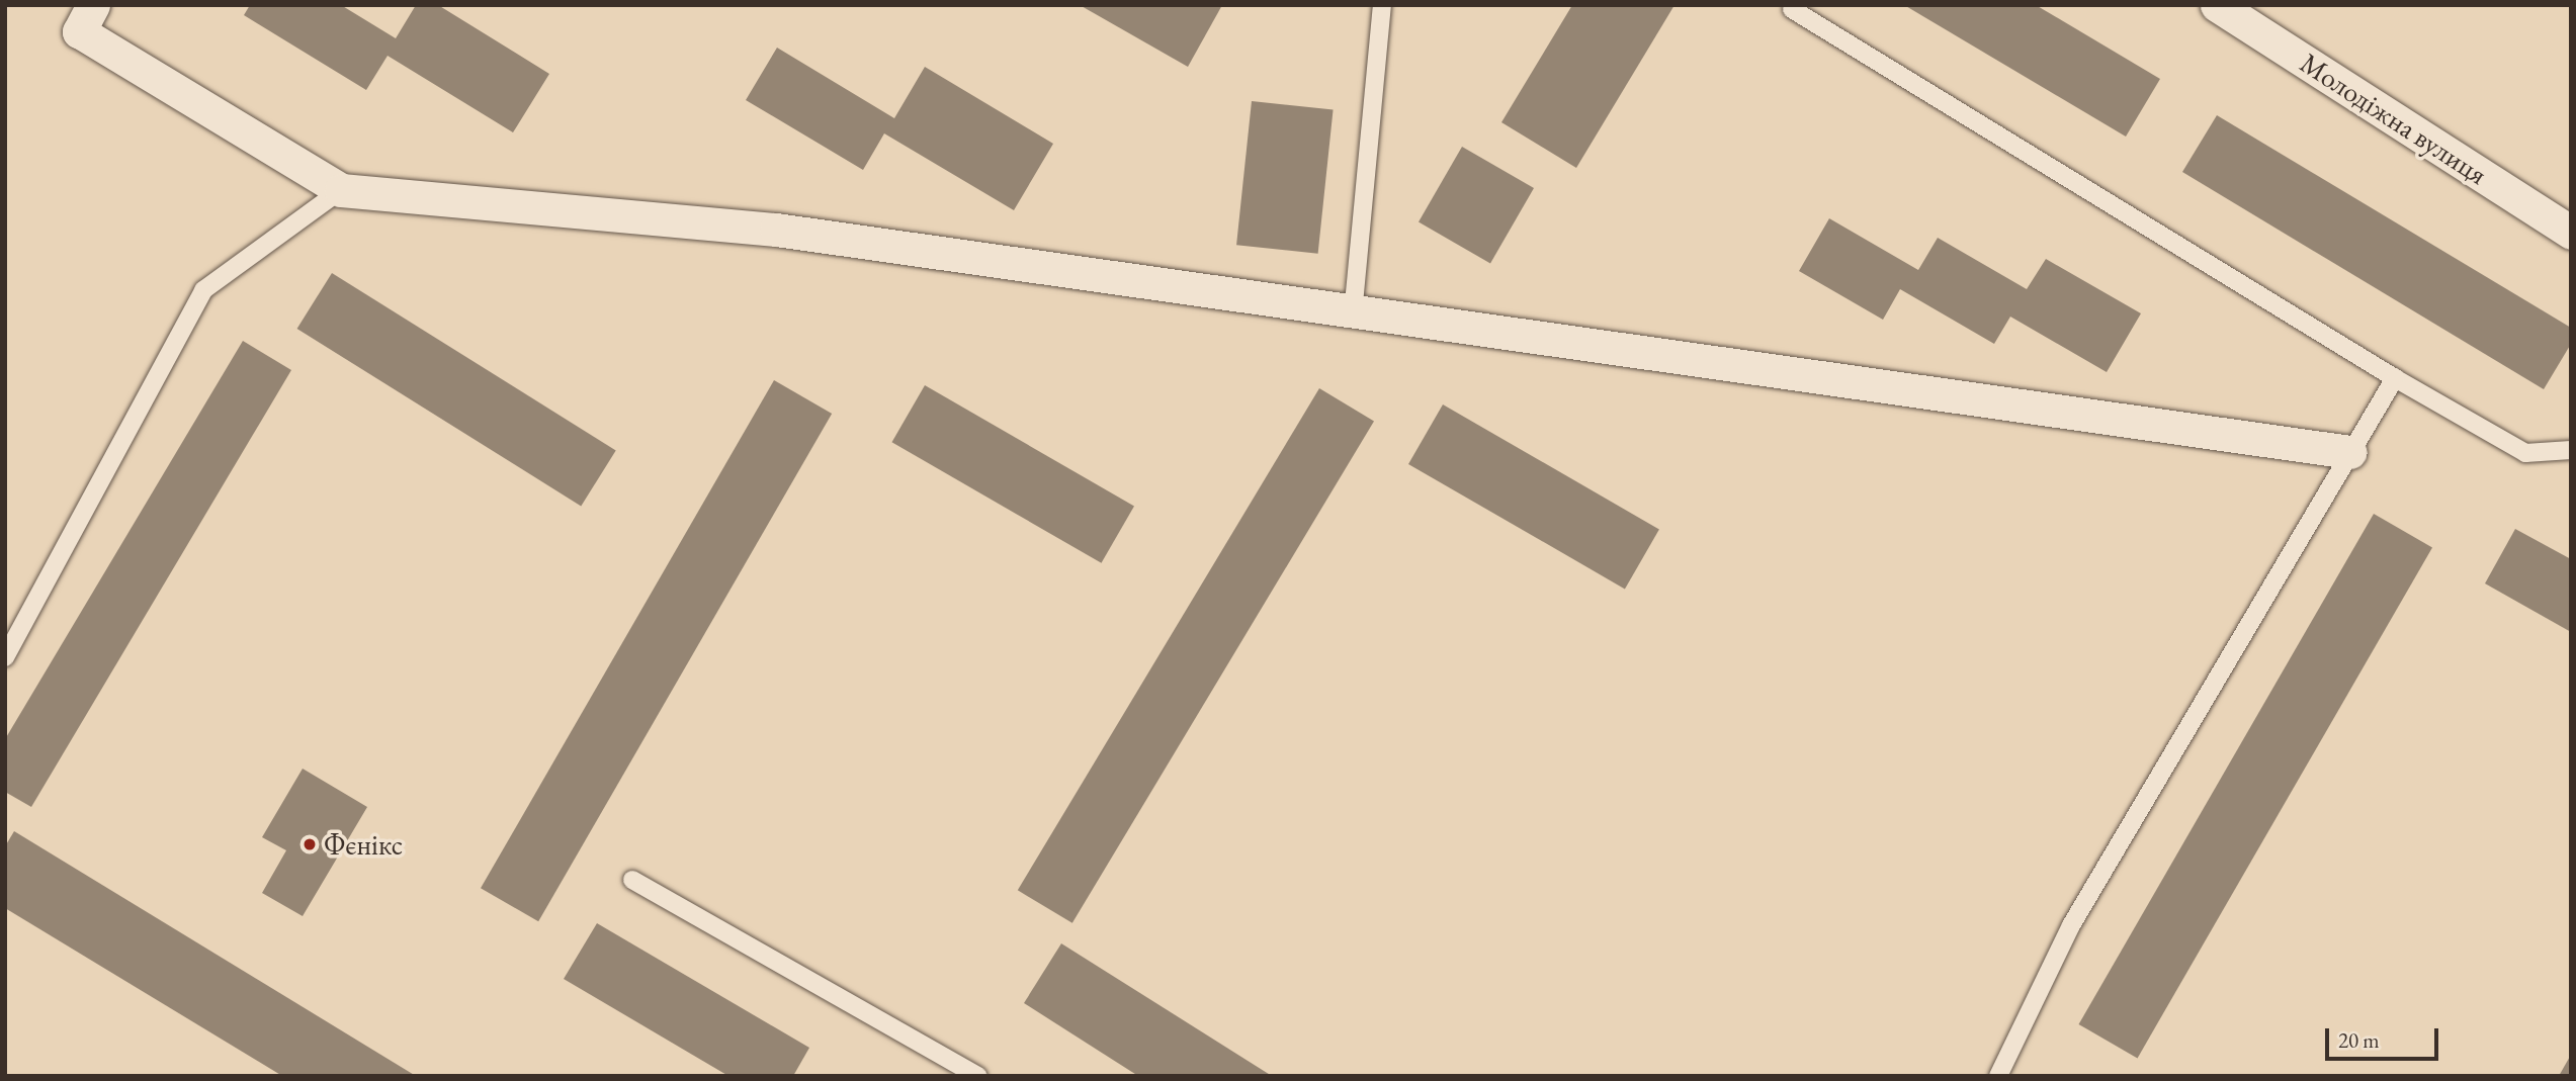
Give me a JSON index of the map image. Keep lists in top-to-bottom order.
{
  "streets": {
    "street": ["Молодіжна вулиця"]
  },
  "places": ["Фєнікс"],
  "scale_bar": "20 m"
}
